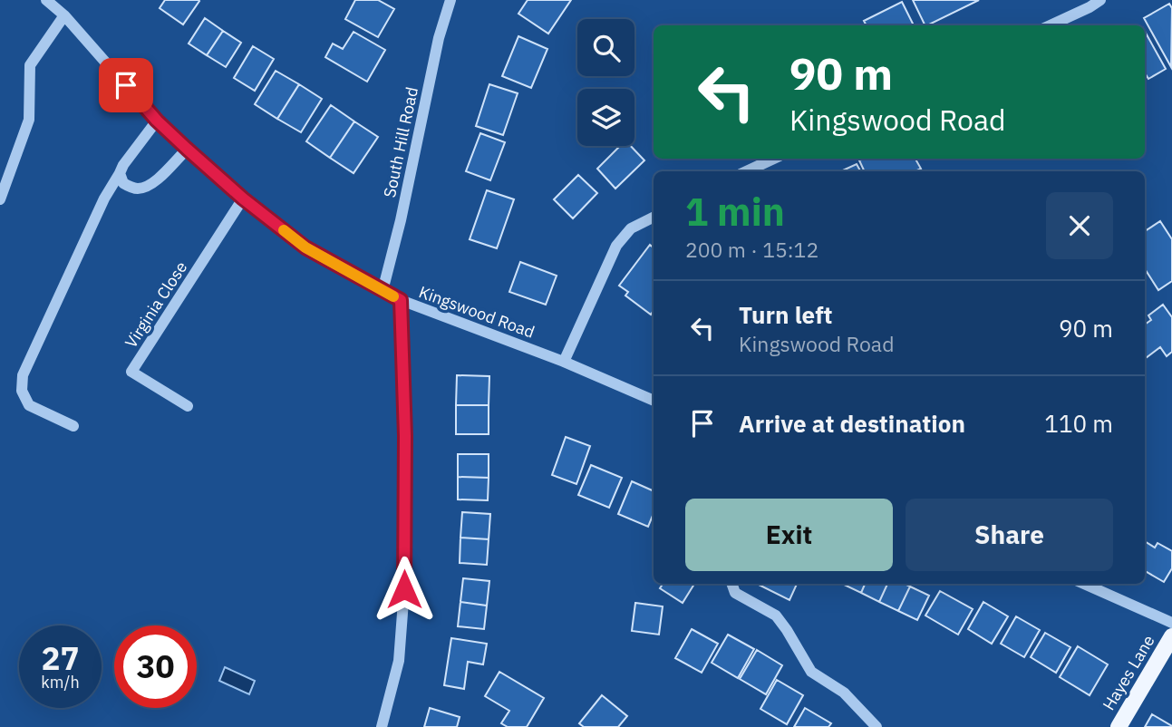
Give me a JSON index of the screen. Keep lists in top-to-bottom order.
{
  "streets": {
    "main road": ["Hayes Lane"],
    "street": ["South Hill Road", "Virginia Close", "Kingswood Road"]
  },
  "crossings": [
    ["South Hill Road", "Kingswood Road"],
    ["Virginia Close", "Kingswood Road"]
  ],
  "page": {
    "turn": ["90 m", "Kingswood Road"],
    "heading": ["1 min", "200 m · 15:12"],
    "list": [
      {
        "name": "Turn left",
        "note": "Kingswood Road",
        "value": "90 m"
      },
      {
        "name": "Arrive at destination",
        "value": "110 m"
      }
    ],
    "buttons": ["Exit", "Share"],
    "speed": "27 km/h",
    "limit": "30"
  }
}
